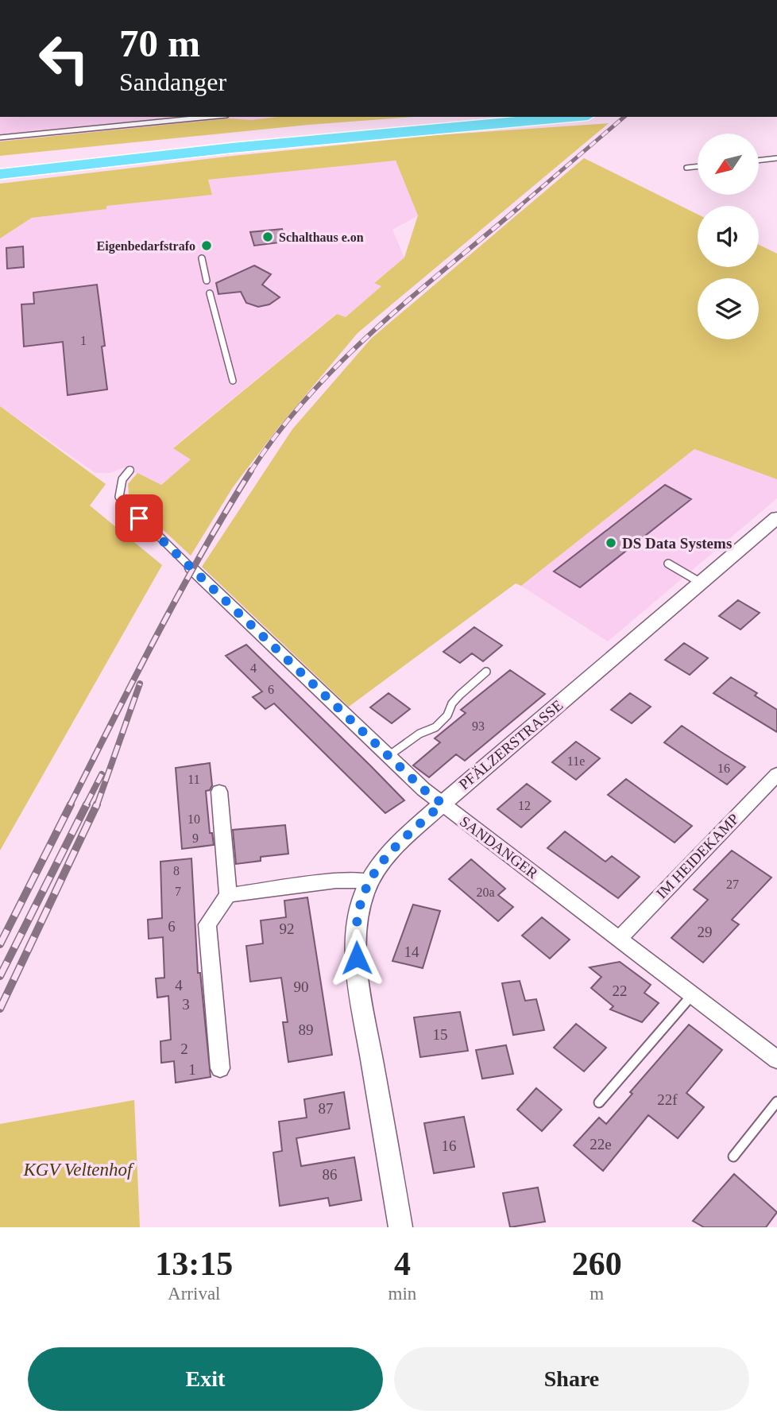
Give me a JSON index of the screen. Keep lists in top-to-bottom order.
{
  "streets": {
    "street": ["PFÄLZERSTRASSE", "SANDANGER", "IM HEIDEKAMP"]
  },
  "crossings": [
    ["PFÄLZERSTRASSE", "SANDANGER"],
    ["SANDANGER", "IM HEIDEKAMP"]
  ],
  "parks": ["KGV Veltenhof"],
  "places": ["Schalthaus e.on", "Eigenbedarfstrafo", "DS Data Systems"],
  "house_numbers": [
    "1",
    "4",
    "6",
    "93",
    "11e",
    "16",
    "11",
    "12",
    "10",
    "9",
    "8",
    "27",
    "7",
    "20a",
    "6",
    "92",
    "29",
    "14",
    "4",
    "90",
    "22",
    "3",
    "89",
    "15",
    "2",
    "1",
    "22f",
    "87",
    "22e",
    "16",
    "86"
  ],
  "north": "bottom left",
  "page": {
    "turn": ["70 m", "Sandanger"],
    "eta": [
      "13:15",
      "Arrival",
      "4",
      "min",
      "260",
      "m"
    ],
    "buttons": ["Exit", "Share"]
  }
}
